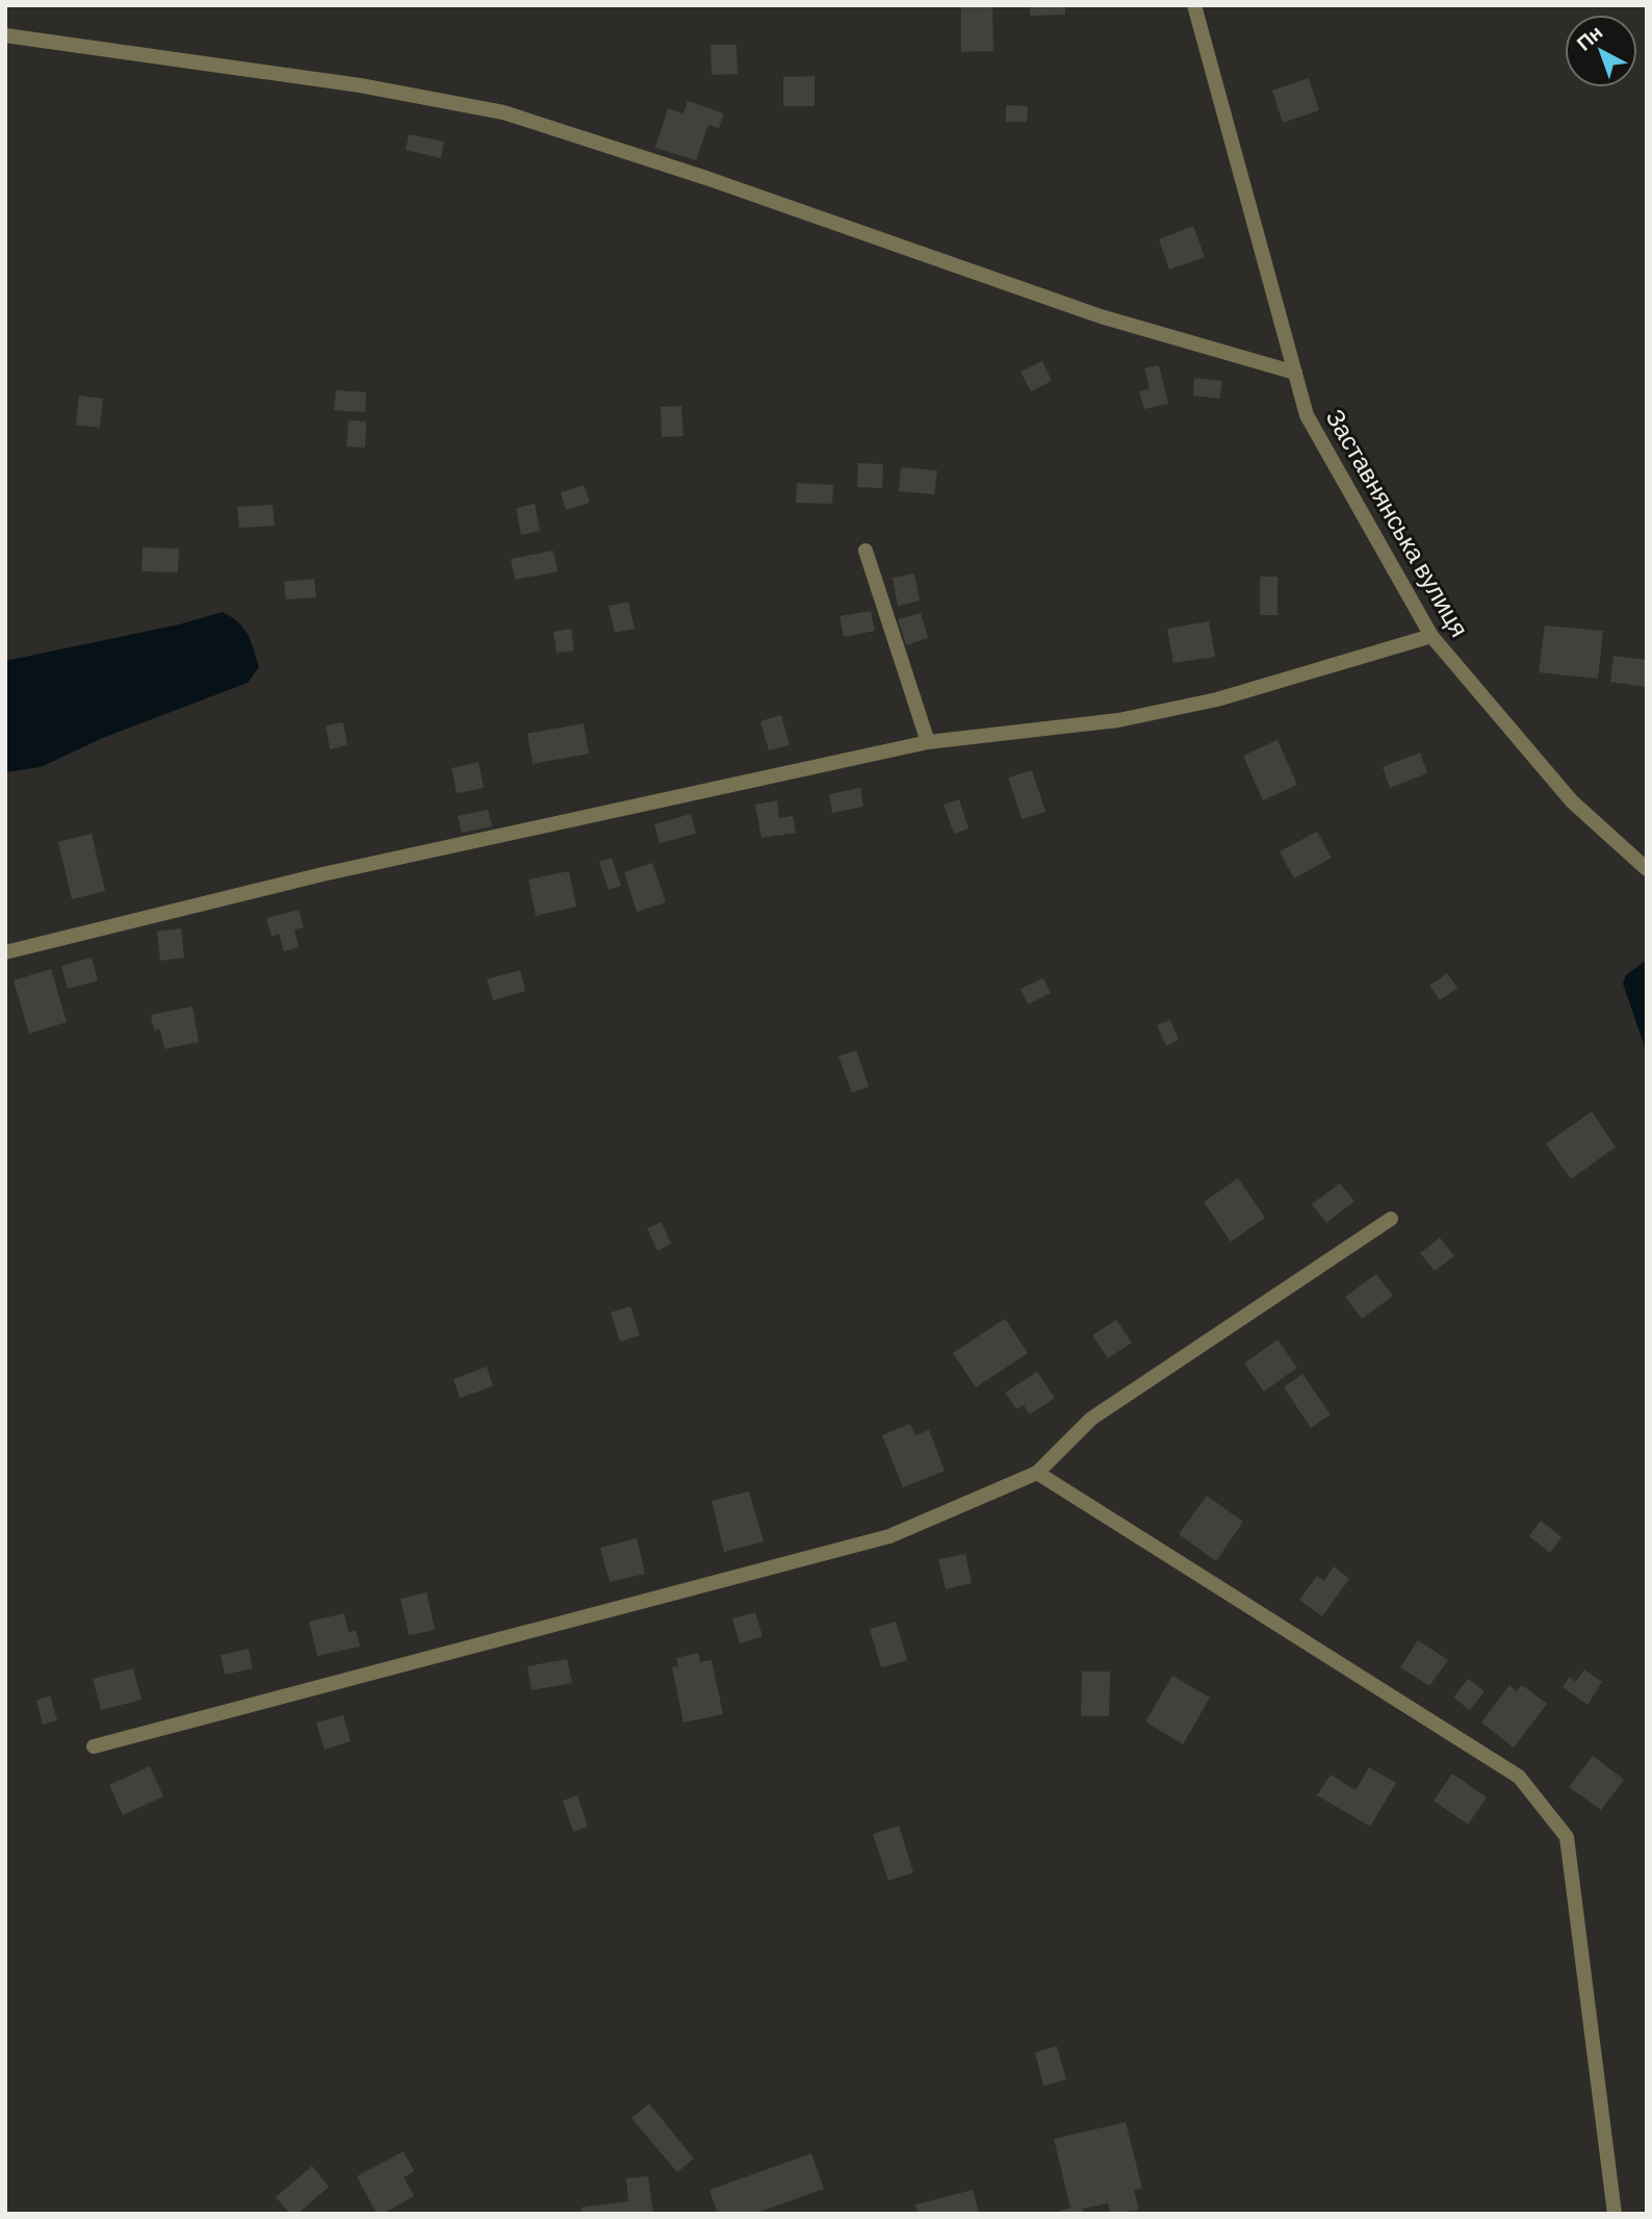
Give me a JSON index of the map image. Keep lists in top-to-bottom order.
{
  "streets": {
    "street": ["Заставнянська вулиця"]
  },
  "north": "top left"
}
